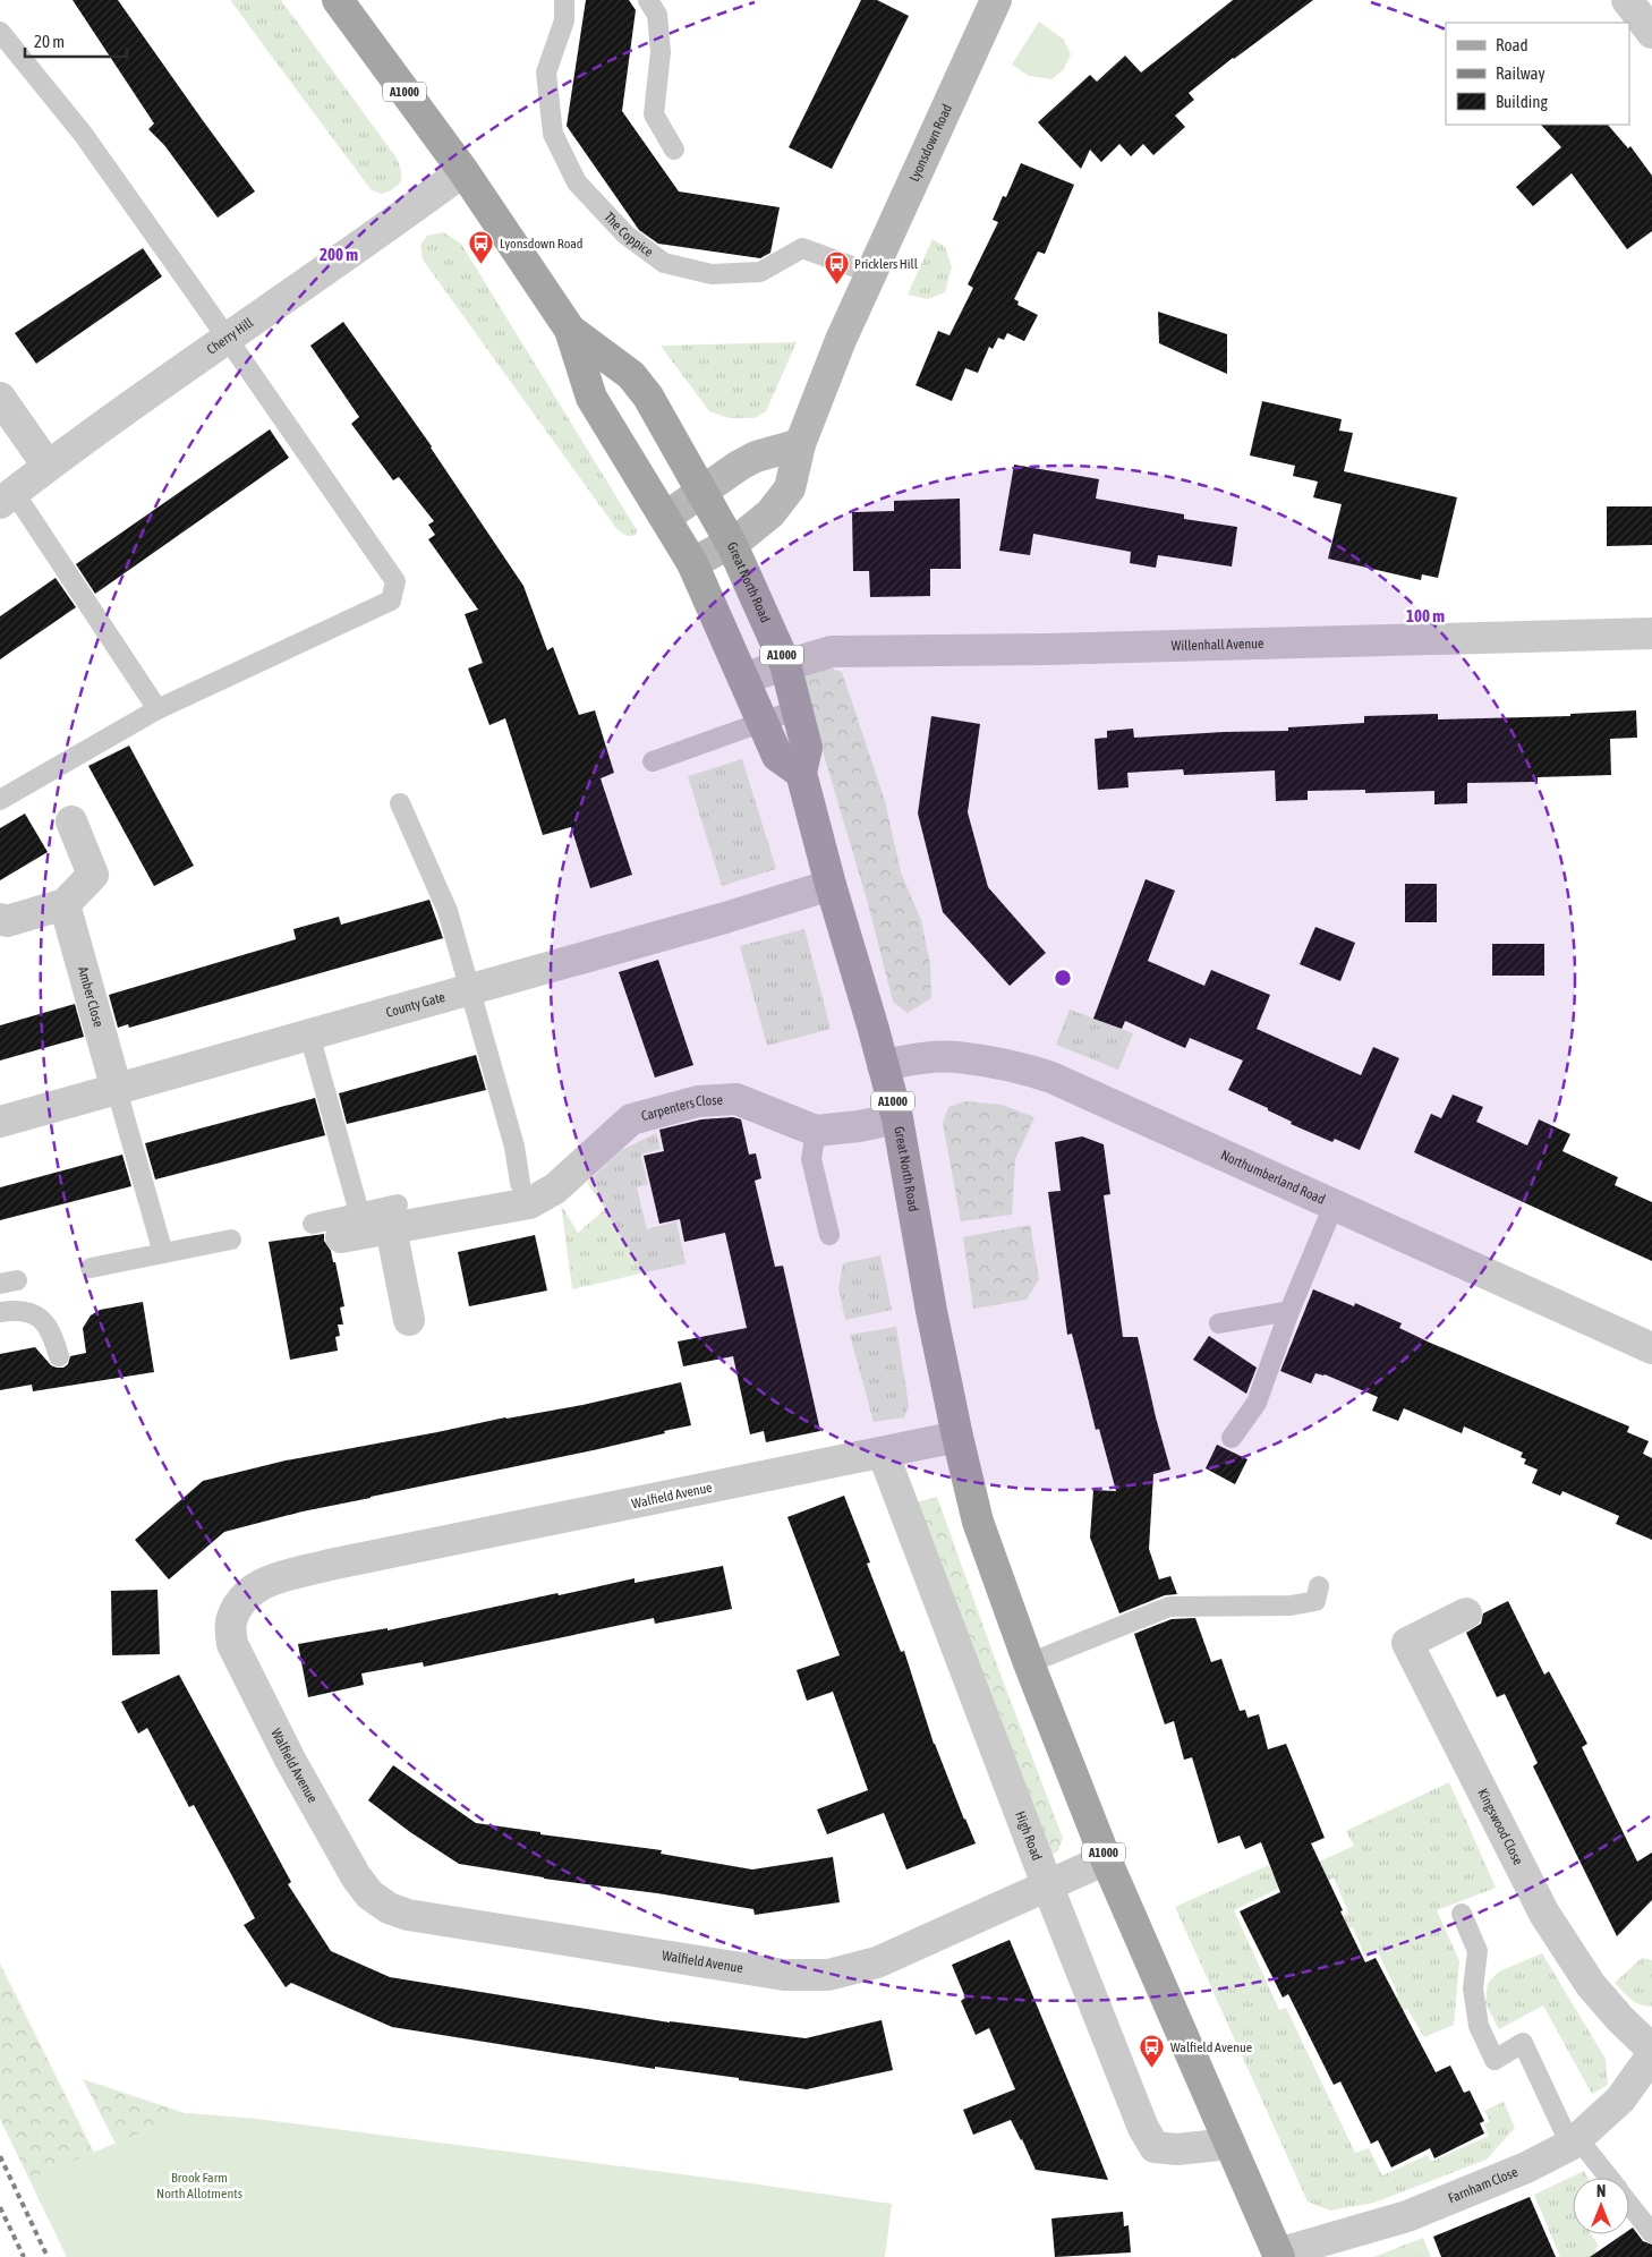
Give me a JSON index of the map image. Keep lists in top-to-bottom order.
{
  "streets": {
    "main road": ["A1000", "Lyonsdown Road", "Great North Road"],
    "street": [
      "Cherry Hill",
      "Willenhall Avenue",
      "Amber Close",
      "County Gate",
      "Carpenters Close",
      "Northumberland Road",
      "Walfield Avenue",
      "Kingswood Close",
      "High Road",
      "Farnham Close"
    ],
    "lane": ["The Coppice"]
  },
  "crossings": [
    ["A1000", "Lyonsdown Road"],
    ["A1000", "Cherry Hill"],
    ["A1000", "Great North Road"],
    ["A1000", "Willenhall Avenue"],
    ["A1000", "Walfield Avenue"],
    ["A1000", "High Road"],
    ["A1000", "Farnham Close"],
    ["Lyonsdown Road", "The Coppice"],
    ["Lyonsdown Road", "Great North Road"],
    ["Great North Road", "Willenhall Avenue"],
    ["Great North Road", "County Gate"],
    ["Great North Road", "Carpenters Close"],
    ["Great North Road", "Northumberland Road"],
    ["Great North Road", "Walfield Avenue"],
    ["Amber Close", "County Gate"],
    ["Walfield Avenue", "High Road"]
  ],
  "parks": ["Brook Farm North Allotments"],
  "places": {
    "bus stop": ["Lyonsdown Road", "Pricklers Hill", "Walfield Avenue"]
  },
  "legend": ["Road", "Railway", "Building"],
  "scale_bar": "20 m",
  "north": "top",
  "rings": ["200 m", "100 m"]
}
